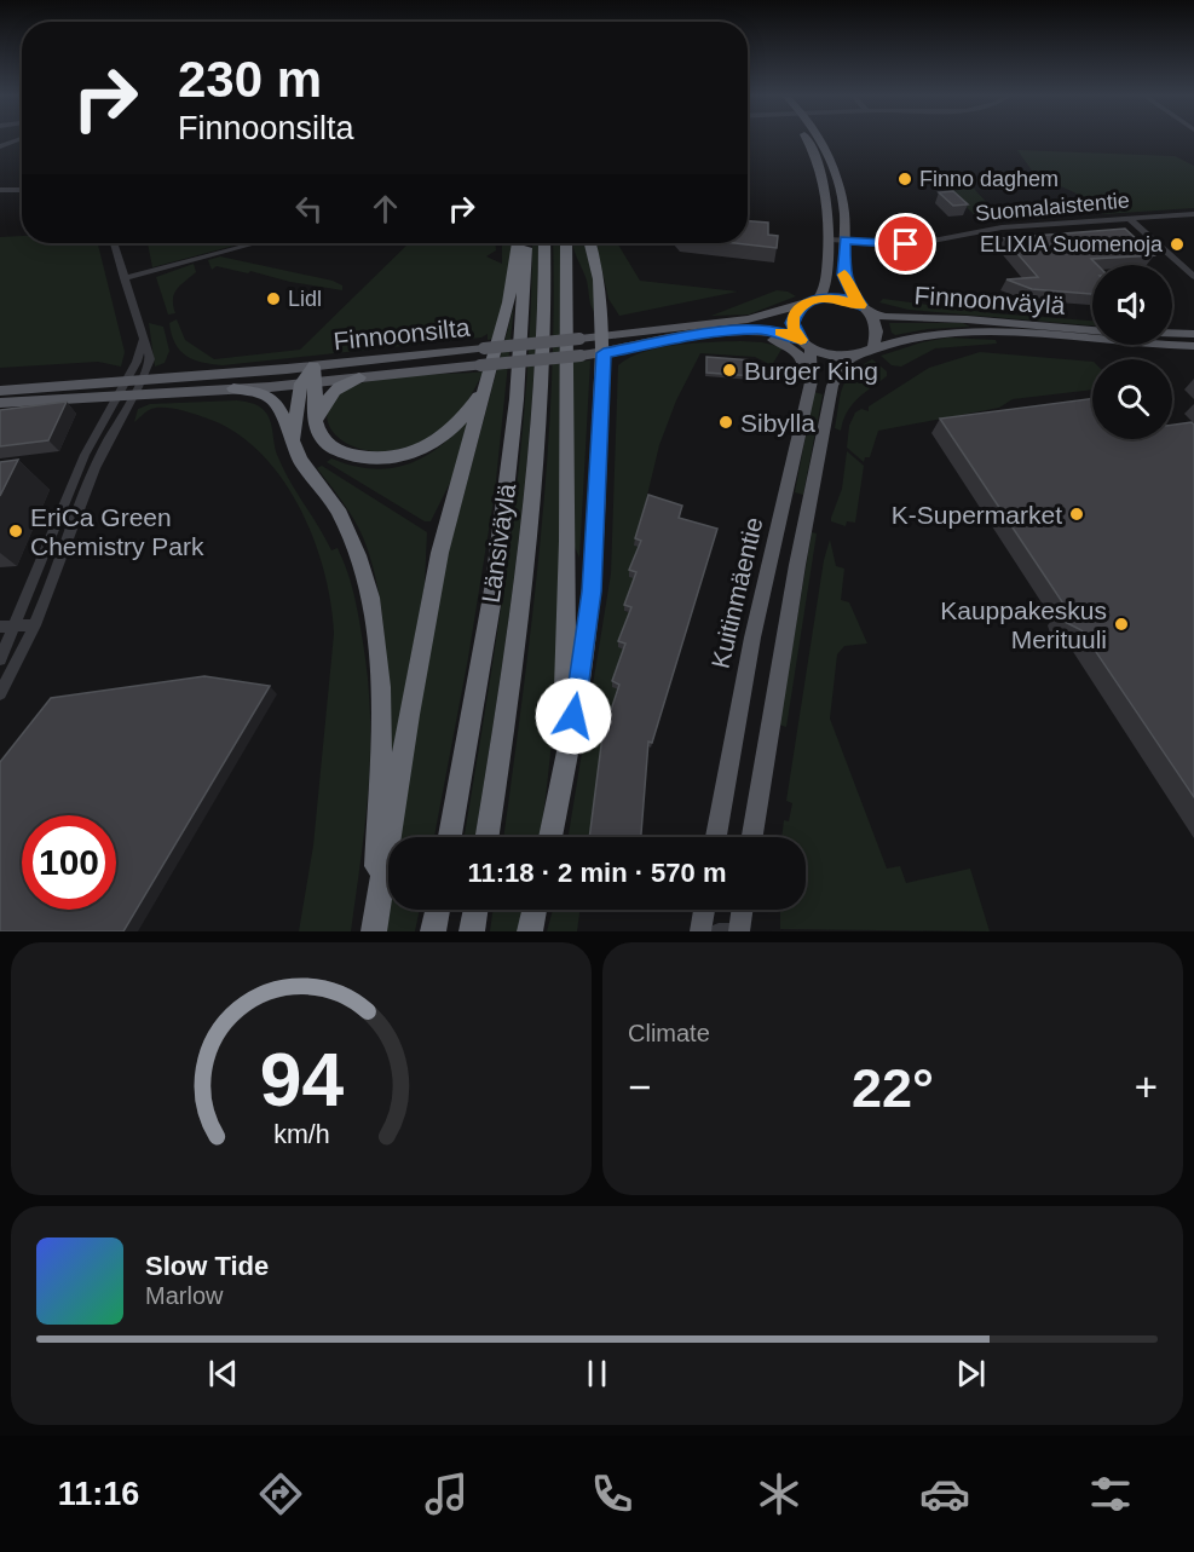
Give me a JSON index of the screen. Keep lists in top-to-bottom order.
{
  "streets": {
    "highway": ["Länsiväylä"],
    "main road": ["Finnoonväylä", "Finnoonsilta", "Kuitinmäentie"],
    "street": ["Suomalaistentie"]
  },
  "crossings": [
    ["Finnoonväylä", "Finnoonsilta"],
    ["Finnoonväylä", "Kuitinmäentie"],
    ["Finnoonsilta", "Kuitinmäentie"]
  ],
  "places": [
    "Finno daghem",
    "ELIXIA Suomenoja",
    "Lidl",
    "Burger King",
    "Sibylla",
    "K-Supermarket",
    "EriCa Green Chemistry Park",
    "Kauppakeskus Merituuli"
  ],
  "page": {
    "turn": ["230 m", "Finnoonsilta"],
    "limit": "100",
    "trip": "11:18 · 2 min · 570 m",
    "tile": "Climate",
    "heat": ["−", "22°", "+"],
    "song": ["Slow Tide", "Marlow"],
    "tabs": "11:16",
    "gauge": ["94", "km/h"]
  }
}
